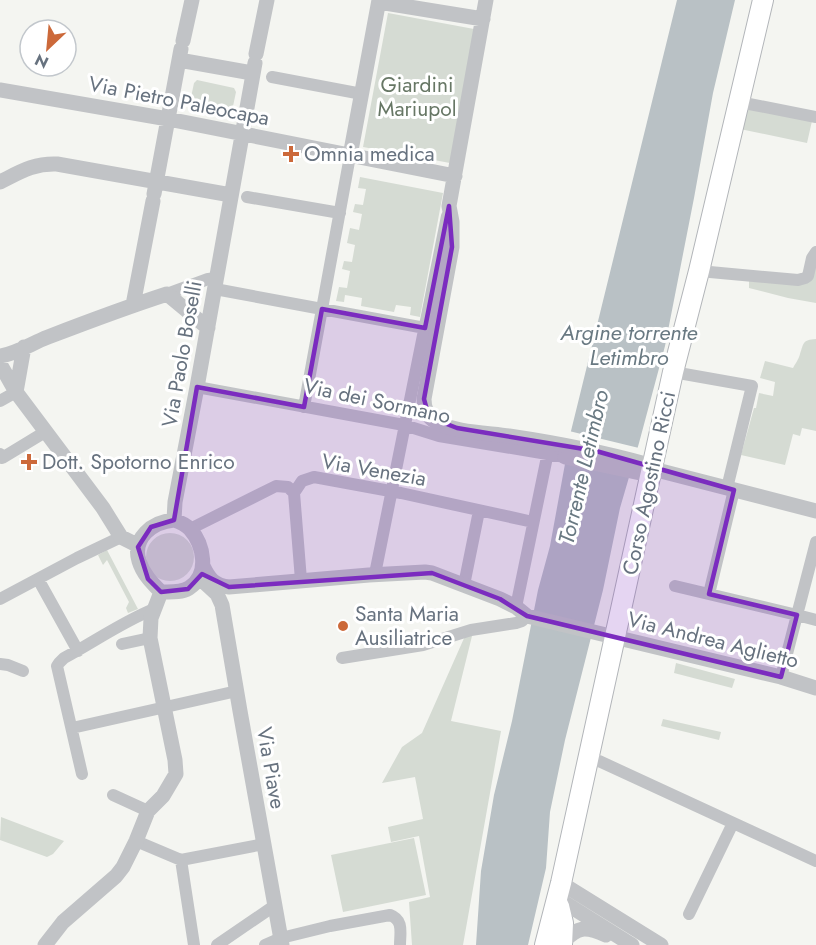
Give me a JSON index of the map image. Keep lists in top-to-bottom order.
{
  "streets": {
    "main road": ["Corso Agostino Ricci"],
    "street": [
      "Via Pietro Paleocapa",
      "Via Paolo Boselli",
      "Via dei Sormano",
      "Via Venezia",
      "Via Andrea Aglietto",
      "Via Piave"
    ]
  },
  "crossings": [
    ["Via Pietro Paleocapa", "Via Paolo Boselli"],
    ["Via Paolo Boselli", "Via dei Sormano"],
    ["Via Paolo Boselli", "Via Piave"],
    ["Via dei Sormano", "Corso Agostino Ricci"],
    ["Corso Agostino Ricci", "Via Andrea Aglietto"]
  ],
  "water": ["Argine torrente Letimbro", "Torrente Letimbro"],
  "parks": ["Giardini Mariupol"],
  "places": {
    "health": ["Omnia medica", "Dott. Spotorno Enrico"],
    "other": ["Santa Maria Ausiliatrice"]
  },
  "north": "bottom left"
}
